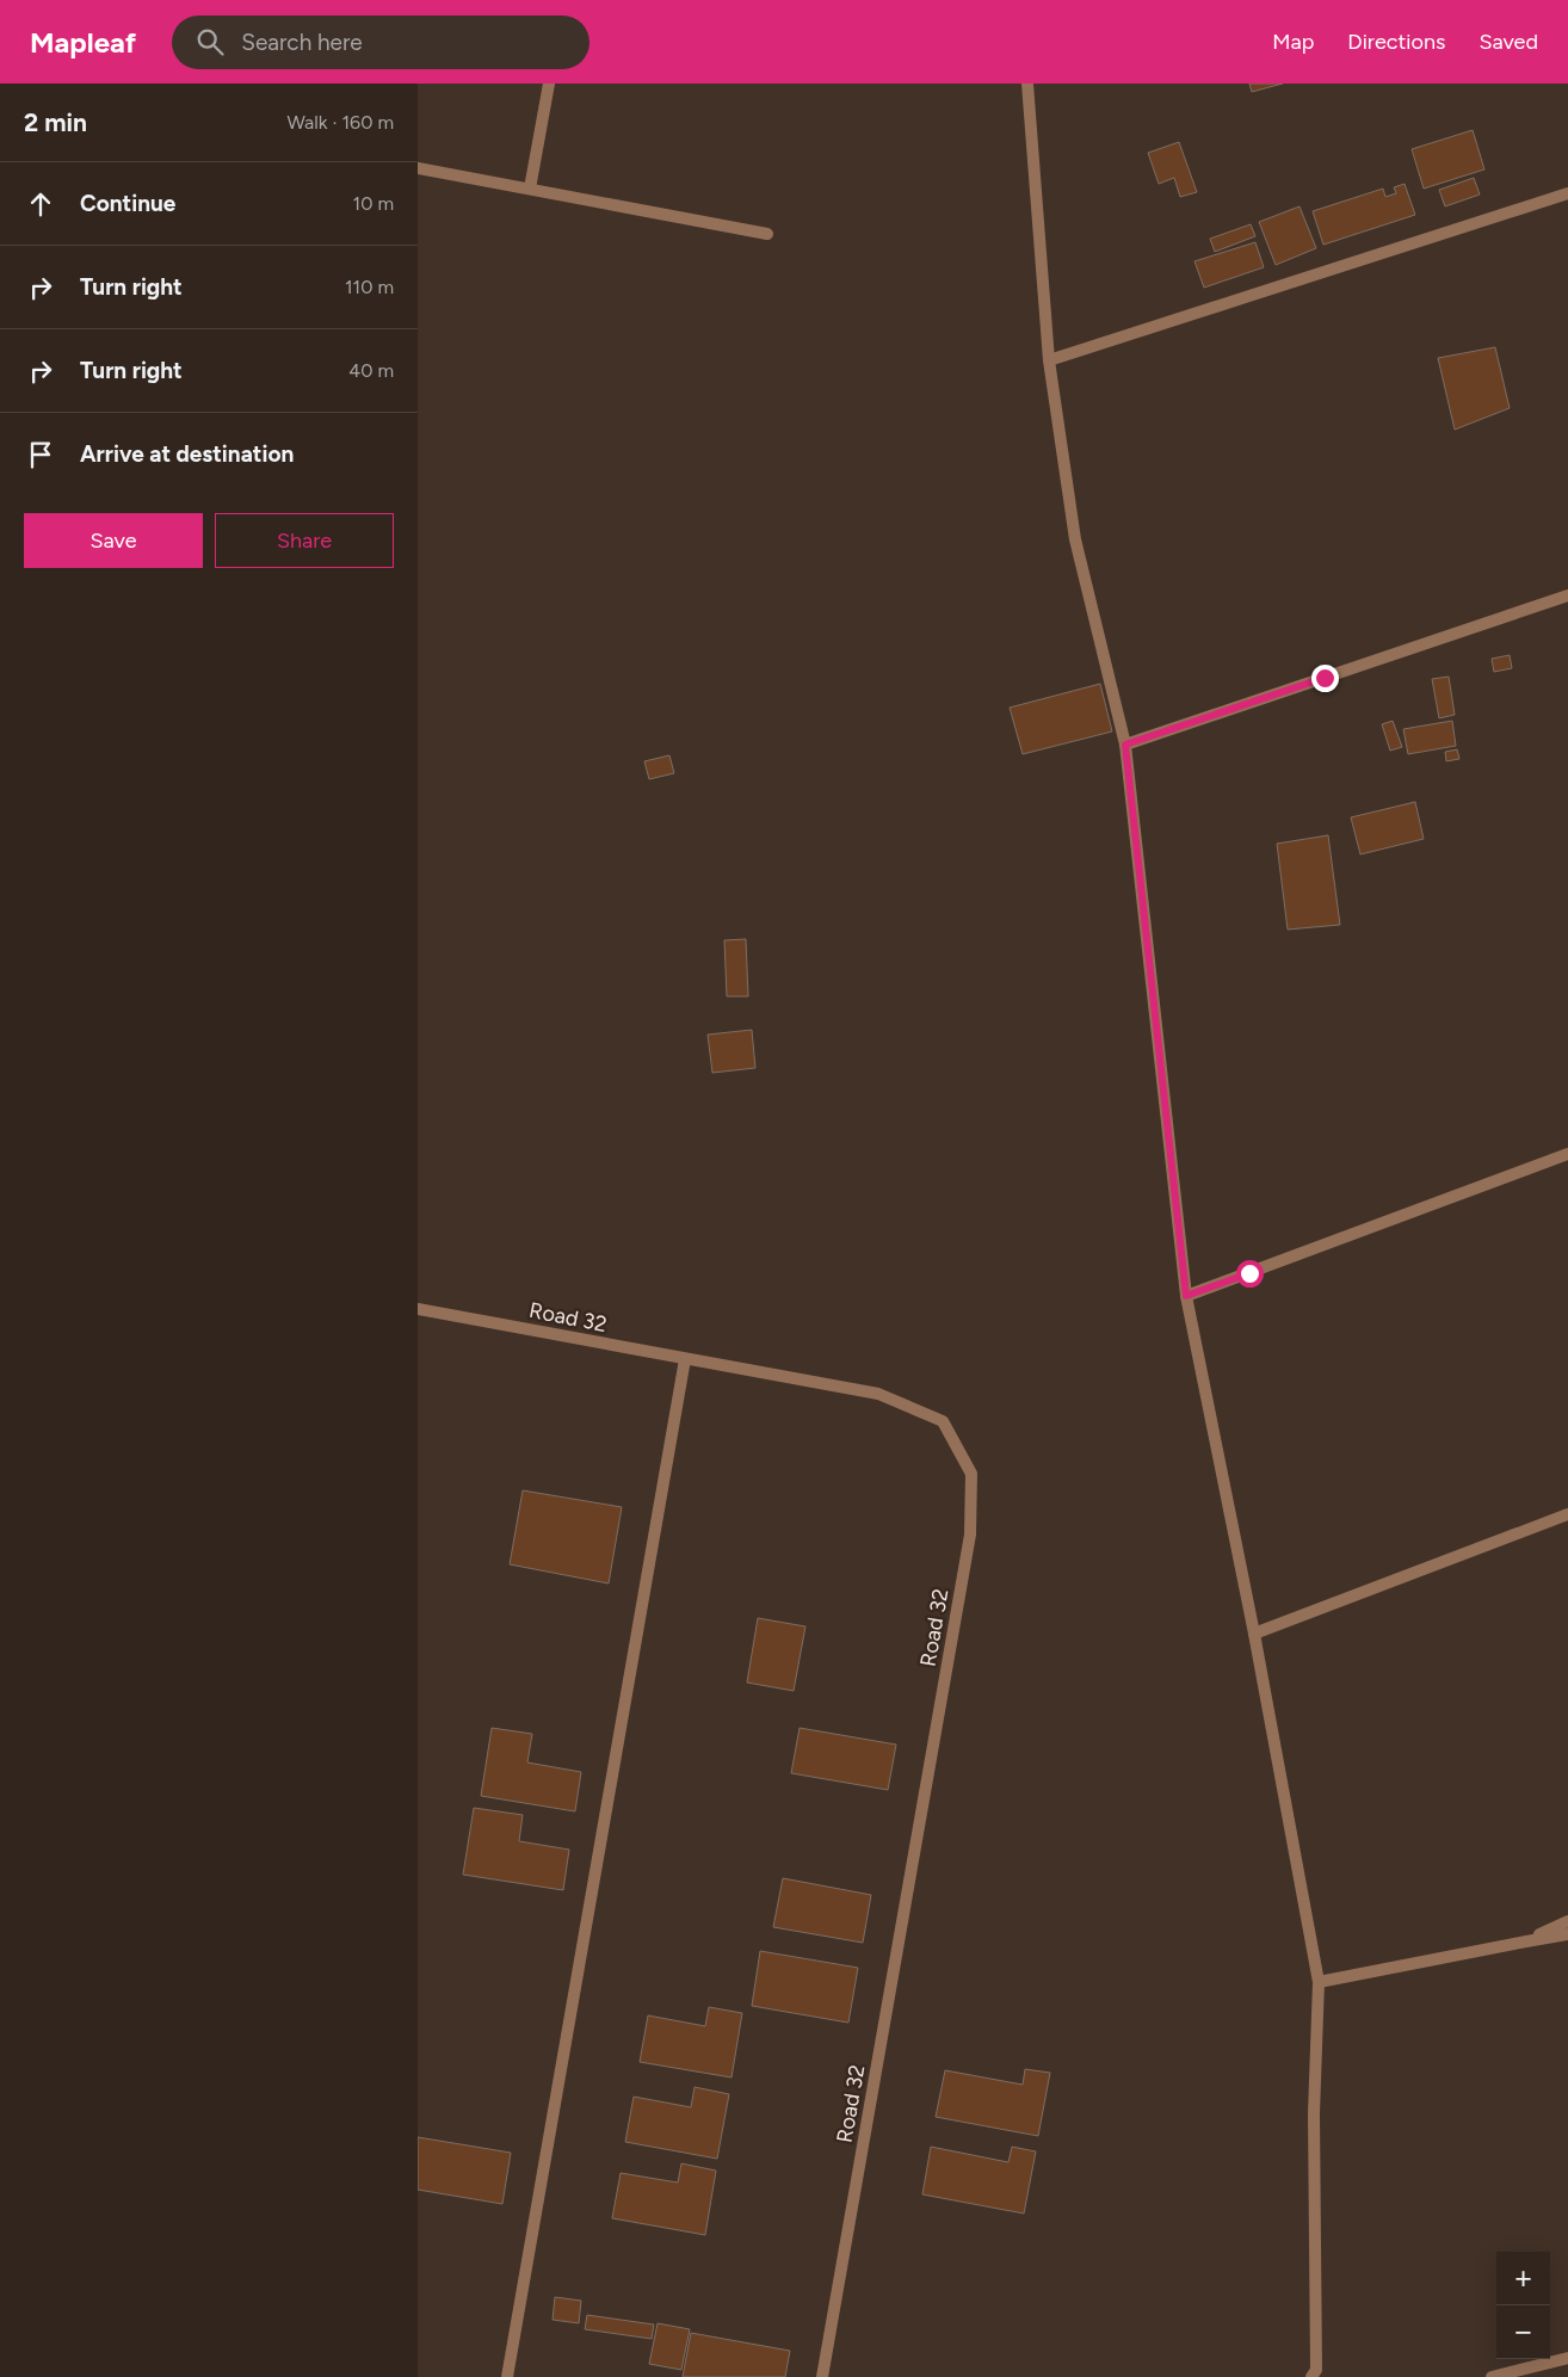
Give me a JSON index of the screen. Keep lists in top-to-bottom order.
{
  "streets": {
    "street": ["Road 32"]
  },
  "page": {
    "header": "Mapleaf",
    "search": "Search here",
    "nav": ["Map", "Directions", "Saved"],
    "heading": ["2 min", "Walk · 160 m"],
    "list": [
      ["Continue", "10 m"],
      ["Turn right", "110 m"],
      ["Turn right", "40 m"],
      "Arrive at destination"
    ],
    "buttons": ["Save", "Share"],
    "map_buttons": ["+", "−"]
  }
}
